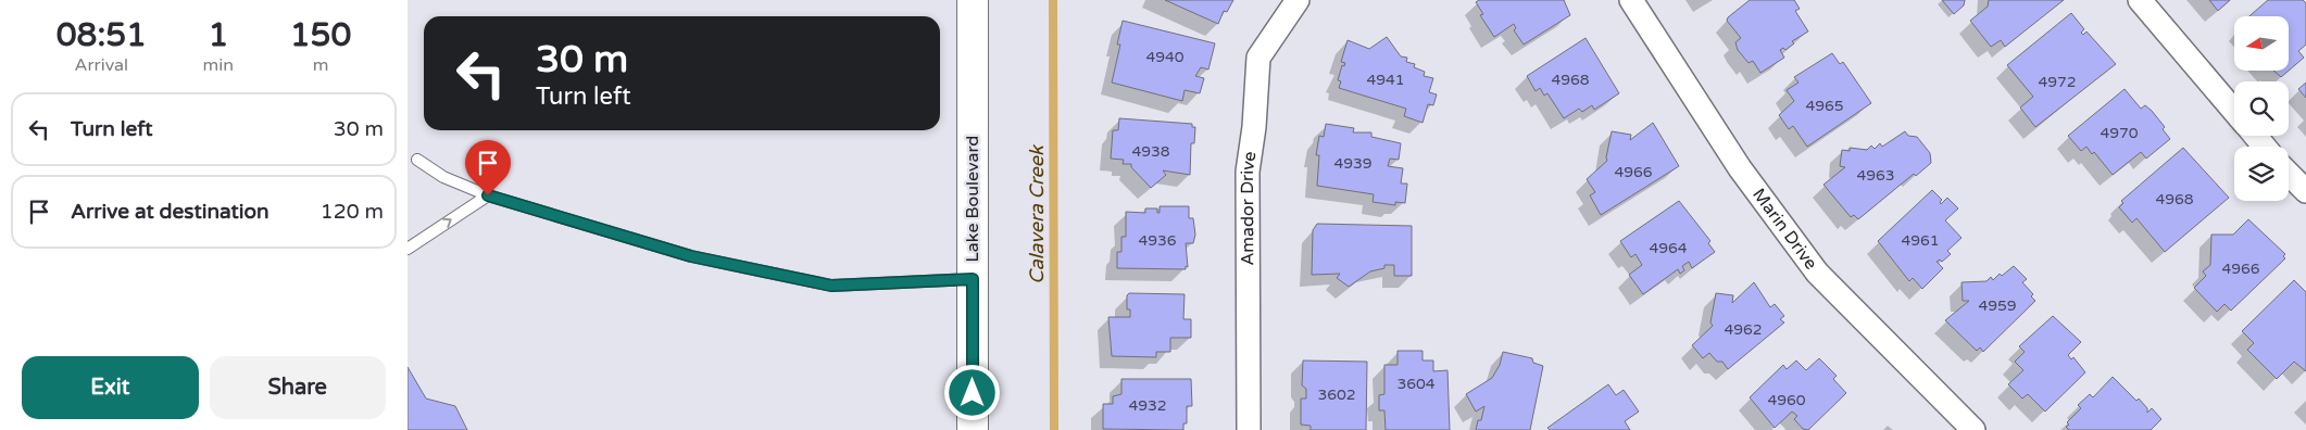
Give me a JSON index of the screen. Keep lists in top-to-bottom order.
{
  "streets": {
    "main road": ["Lake Boulevard"],
    "street": ["Amador Drive", "Marin Drive"]
  },
  "water": ["Calavera Creek"],
  "house_numbers": [
    "4940",
    "4941",
    "4968",
    "4972",
    "4965",
    "4970",
    "4938",
    "4939",
    "4966",
    "4963",
    "4968",
    "4936",
    "4961",
    "4964",
    "4966",
    "4959",
    "4962",
    "3604",
    "3602",
    "4960",
    "4932"
  ],
  "north": "left",
  "page": {
    "eta": [
      "08:51",
      "Arrival",
      "1",
      "min",
      "150",
      "m"
    ],
    "turn": ["30 m", "Turn left"],
    "list": [
      {
        "name": "Turn left",
        "value": "30 m"
      },
      {
        "name": "Arrive at destination",
        "value": "120 m"
      }
    ],
    "buttons": ["Exit", "Share"]
  }
}
